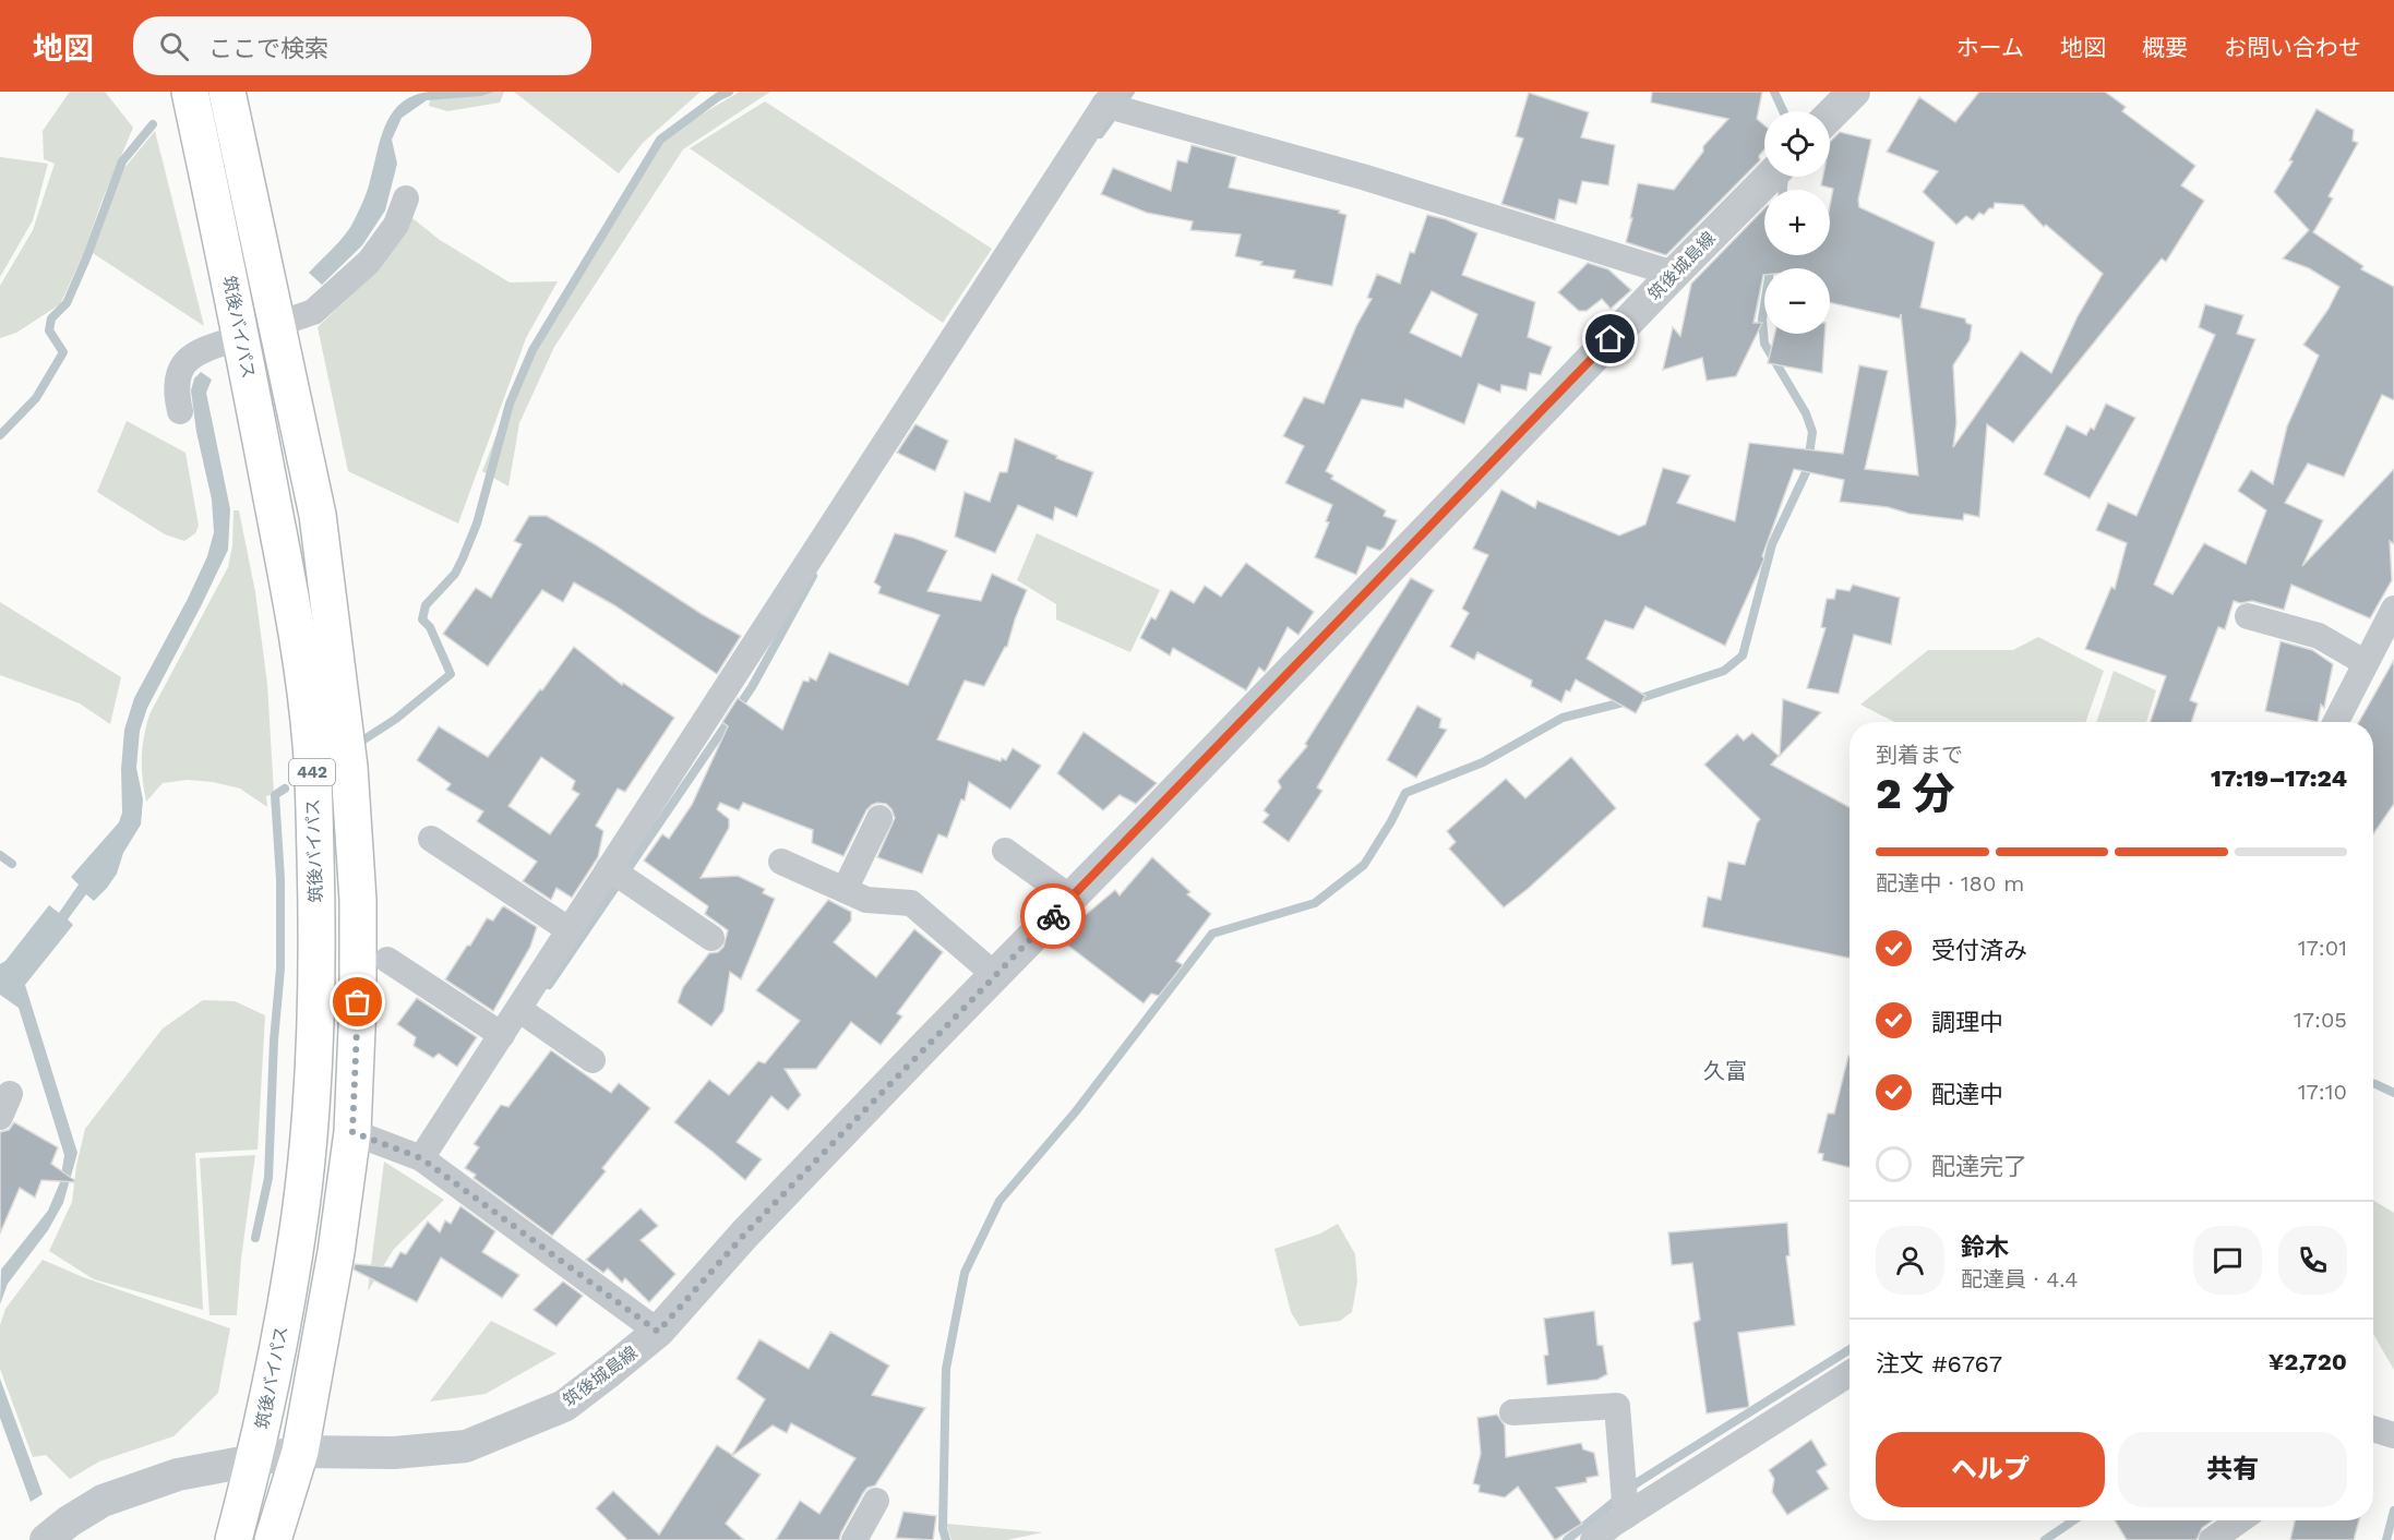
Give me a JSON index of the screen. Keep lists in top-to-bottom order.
{
  "streets": {
    "highway": ["筑後バイパス", "442"],
    "street": ["筑後城島線"]
  },
  "crossings": [
    ["筑後城島線", "筑後バイパス"],
    ["筑後城島線", "442"],
    ["筑後バイパス", "442"]
  ],
  "districts": ["久富"],
  "page": {
    "header": "地図",
    "search": "ここで検索",
    "nav": [
      "ホーム",
      "地図",
      "概要",
      "お問い合わせ"
    ],
    "map_buttons": ["+", "−"],
    "heading": ["2 分", "到着まで", "17:19–17:24"],
    "panel": [
      "鈴木",
      "配達員 · 4.4",
      "注文 #6767",
      "¥2,720"
    ],
    "bar": "配達中 · 180 m",
    "list": [
      ["受付済み", "17:01"],
      ["調理中", "17:05"],
      ["配達中", "17:10"],
      "配達完了"
    ],
    "buttons": ["ヘルプ", "共有"]
  }
}
